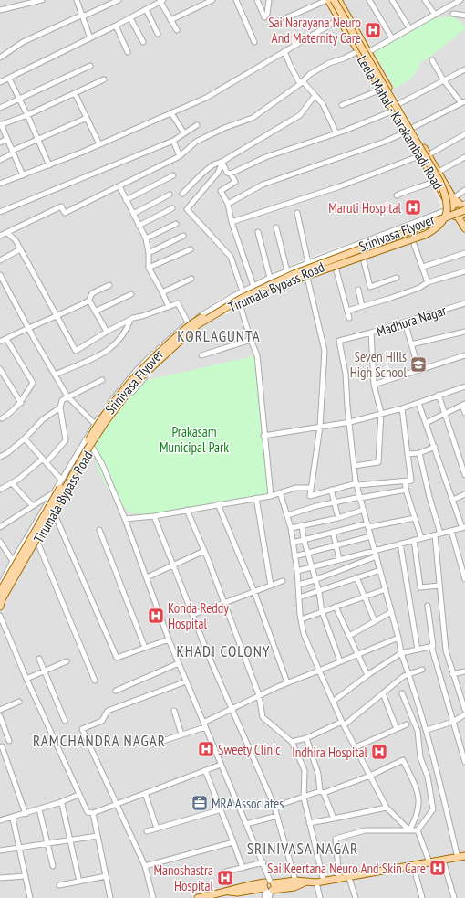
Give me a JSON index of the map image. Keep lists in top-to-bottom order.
{
  "streets": {
    "main road": ["Leela Mahal - Karakambadi Road", "Srinivasa Flyover"],
    "street": ["Tirumala Bypass Road", "Madhura Nagar"]
  },
  "crossings": [
    ["Leela Mahal - Karakambadi Road", "Srinivasa Flyover"],
    ["Leela Mahal - Karakambadi Road", "Tirumala Bypass Road"],
    ["Srinivasa Flyover", "Tirumala Bypass Road"]
  ],
  "districts": [
    "KORLAGUNTA",
    "KHADI COLONY",
    "RAMCHANDRA NAGAR",
    "SRINIVASA NAGAR"
  ],
  "parks": ["Prakasam Municipal Park"],
  "places": {
    "hospital": [
      "Sai Narayana Neuro And Maternity Care",
      "Maruti Hospital",
      "Konda Reddy Hospital",
      "Sweety Clinic",
      "Indhira Hospital",
      "Sai Keertana Neuro And Skin Care",
      "Manoshastra Hospital"
    ],
    "school or university": ["Seven Hills High School"],
    "office": ["MRA Associates"]
  }
}
